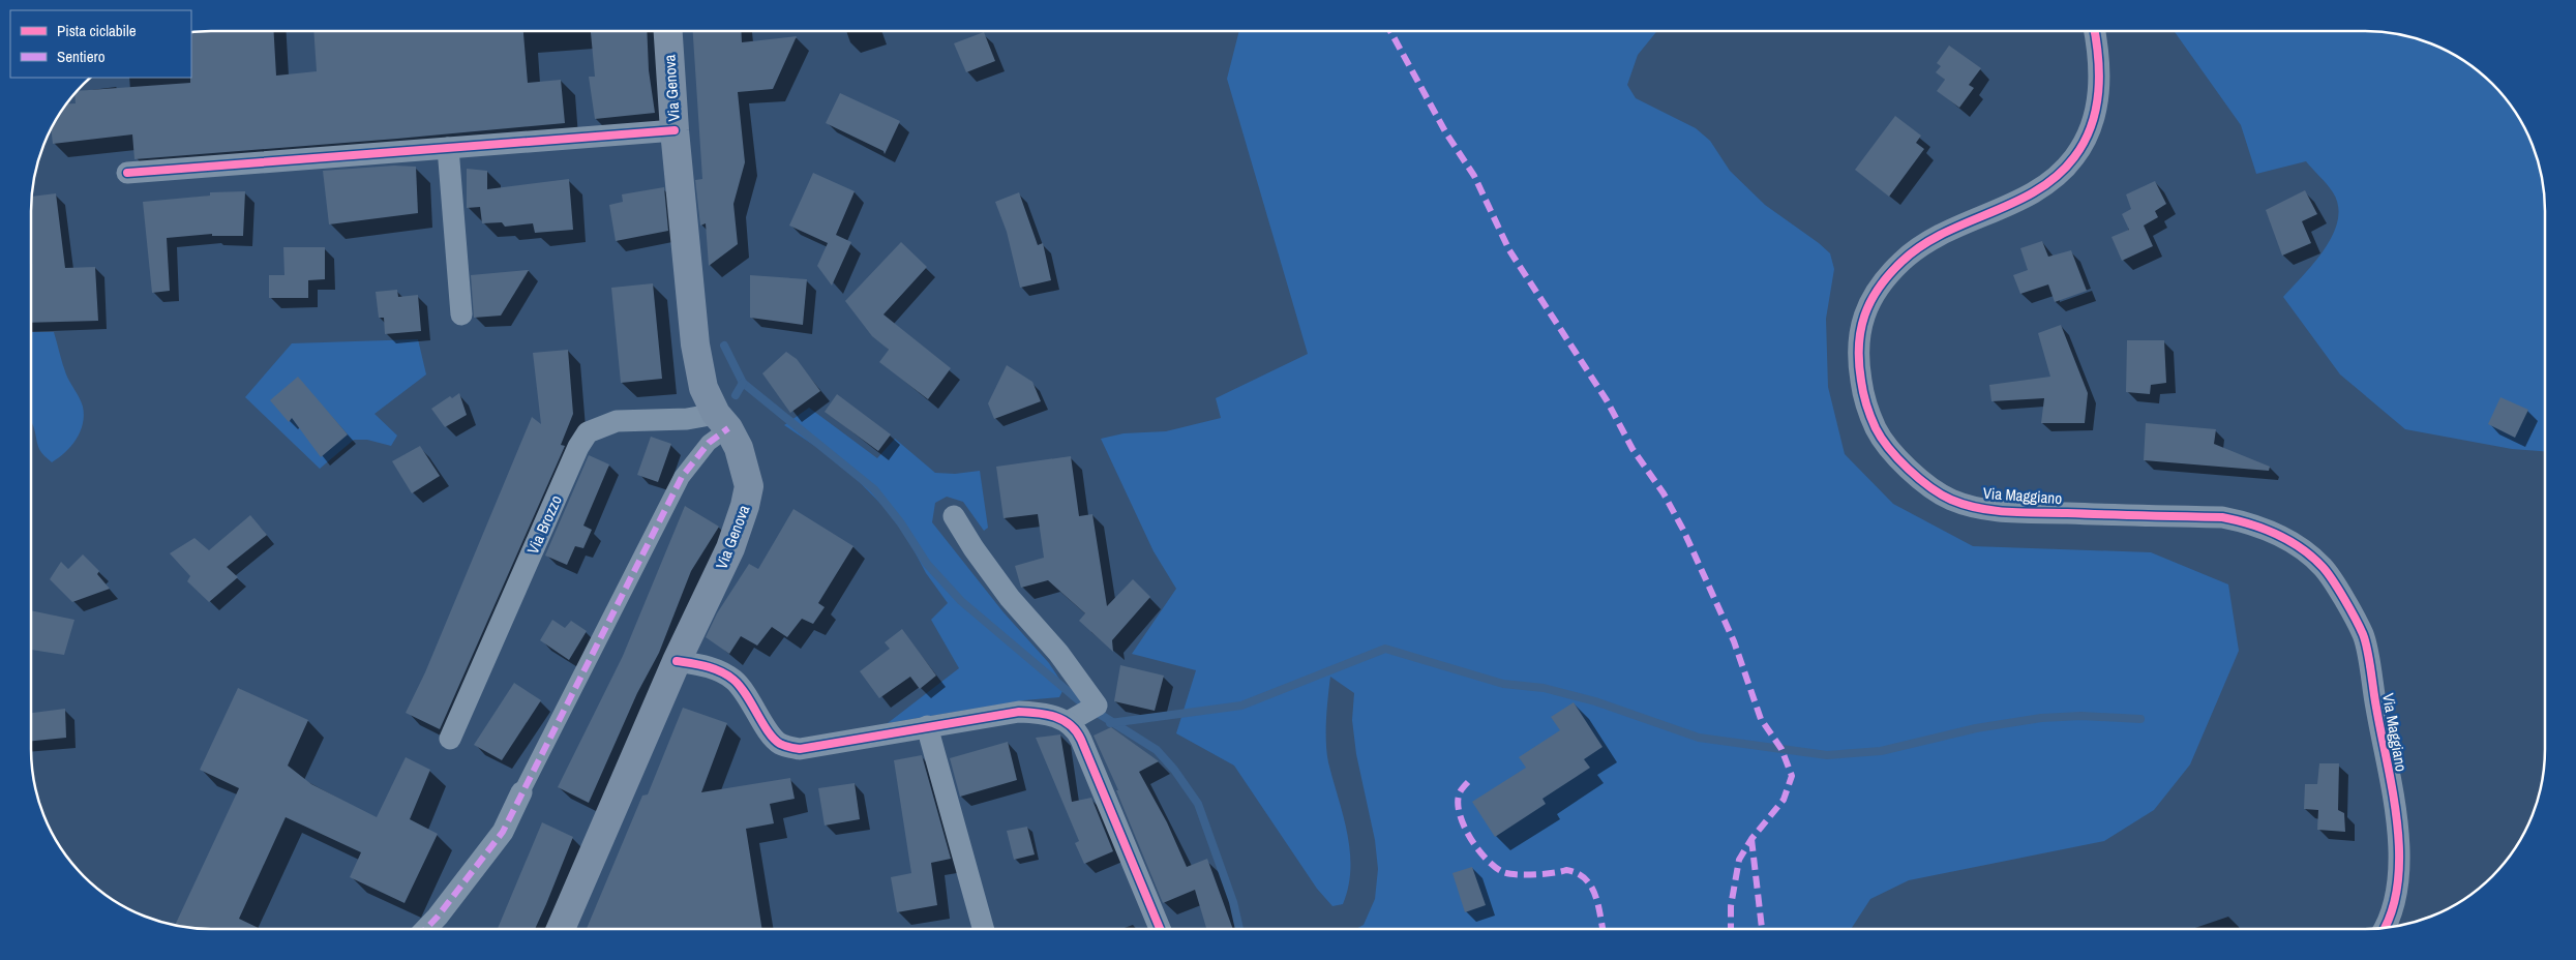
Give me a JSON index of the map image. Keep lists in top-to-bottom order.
{
  "streets": {
    "main road": ["Via Genova"],
    "street": ["Via Maggiano", "Via Brozzo"]
  },
  "crossings": [
    ["Via Genova", "Via Brozzo"]
  ],
  "legend": ["Pista ciclabile", "Sentiero"]
}
